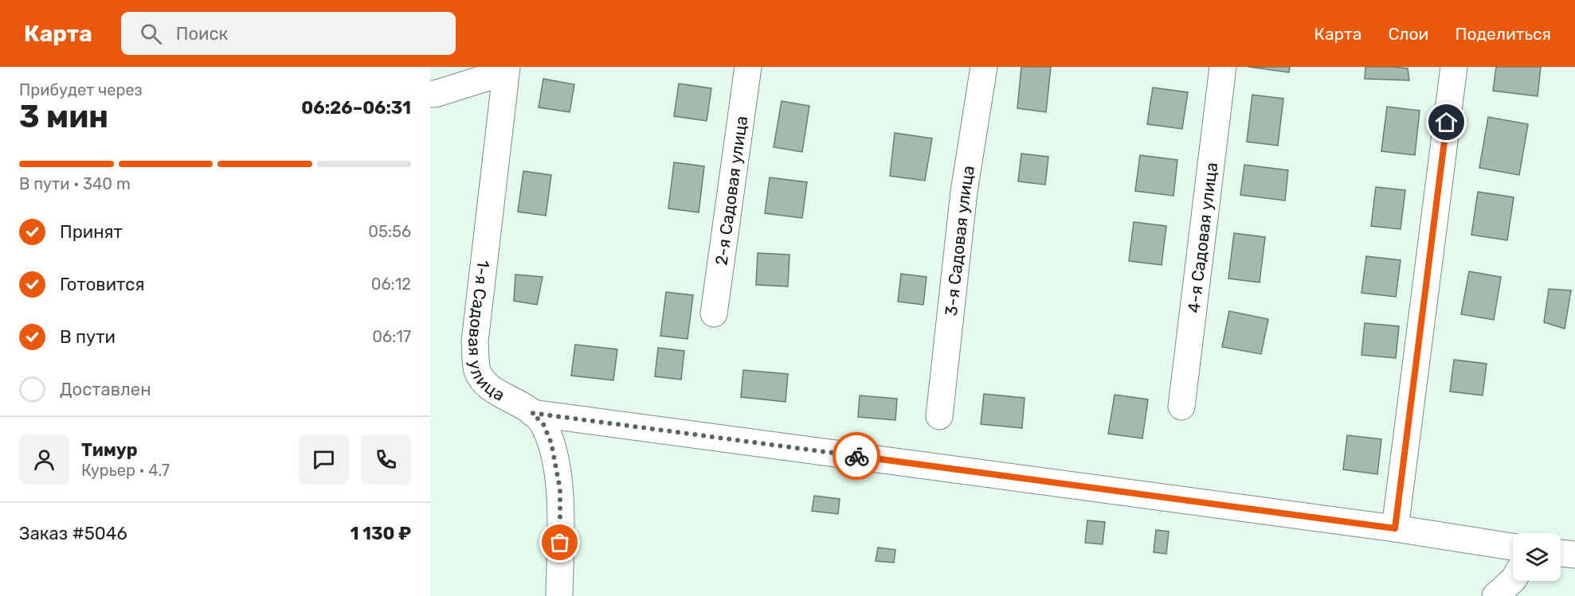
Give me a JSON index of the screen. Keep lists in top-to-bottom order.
{
  "streets": {
    "street": [
      "2-я Садовая улица",
      "4-я Садовая улица",
      "3-я Садовая улица",
      "1-я Садовая улица"
    ]
  },
  "page": {
    "header": "Карта",
    "search": "Поиск",
    "nav": ["Карта", "Слои", "Поделиться"],
    "heading": ["3 мин", "Прибудет через", "06:26–06:31"],
    "panel": [
      "Тимур",
      "Курьер · 4.7",
      "Заказ #5046",
      "1 130 ₽"
    ],
    "bar": "В пути · 340 m",
    "list": [
      ["Принят", "05:56"],
      ["Готовится", "06:12"],
      ["В пути", "06:17"],
      "Доставлен"
    ]
  }
}
